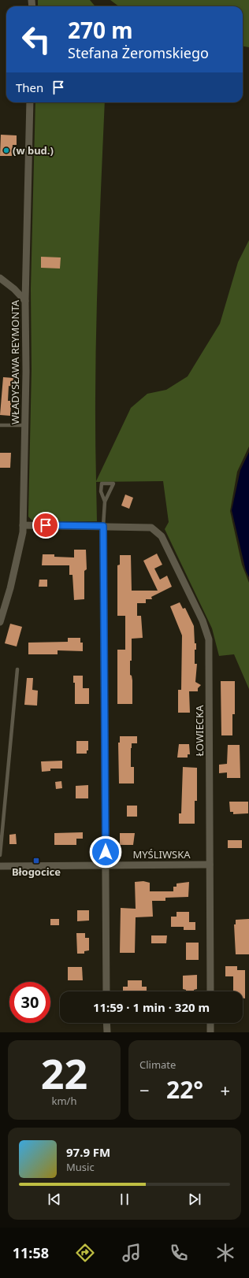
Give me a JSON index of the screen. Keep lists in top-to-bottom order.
{
  "streets": {
    "street": ["WŁADYSŁAWA REYMONTA", "ŁOWIECKA", "MYŚLIWSKA"]
  },
  "crossings": [
    ["WŁADYSŁAWA REYMONTA", "ŁOWIECKA"],
    ["ŁOWIECKA", "MYŚLIWSKA"]
  ],
  "places": {
    "other": ["(w bud.)"],
    "transit": ["Błogocice"]
  },
  "page": {
    "turn": ["270 m", "Stefana Żeromskiego"],
    "then": "Then",
    "limit": "30",
    "trip": "11:59 · 1 min · 320 m",
    "tile": [
      ["22", "km/h"],
      "Climate"
    ],
    "heat": ["−", "22°", "+"],
    "song": ["97.9 FM", "Music"],
    "tabs": "11:58"
  }
}
